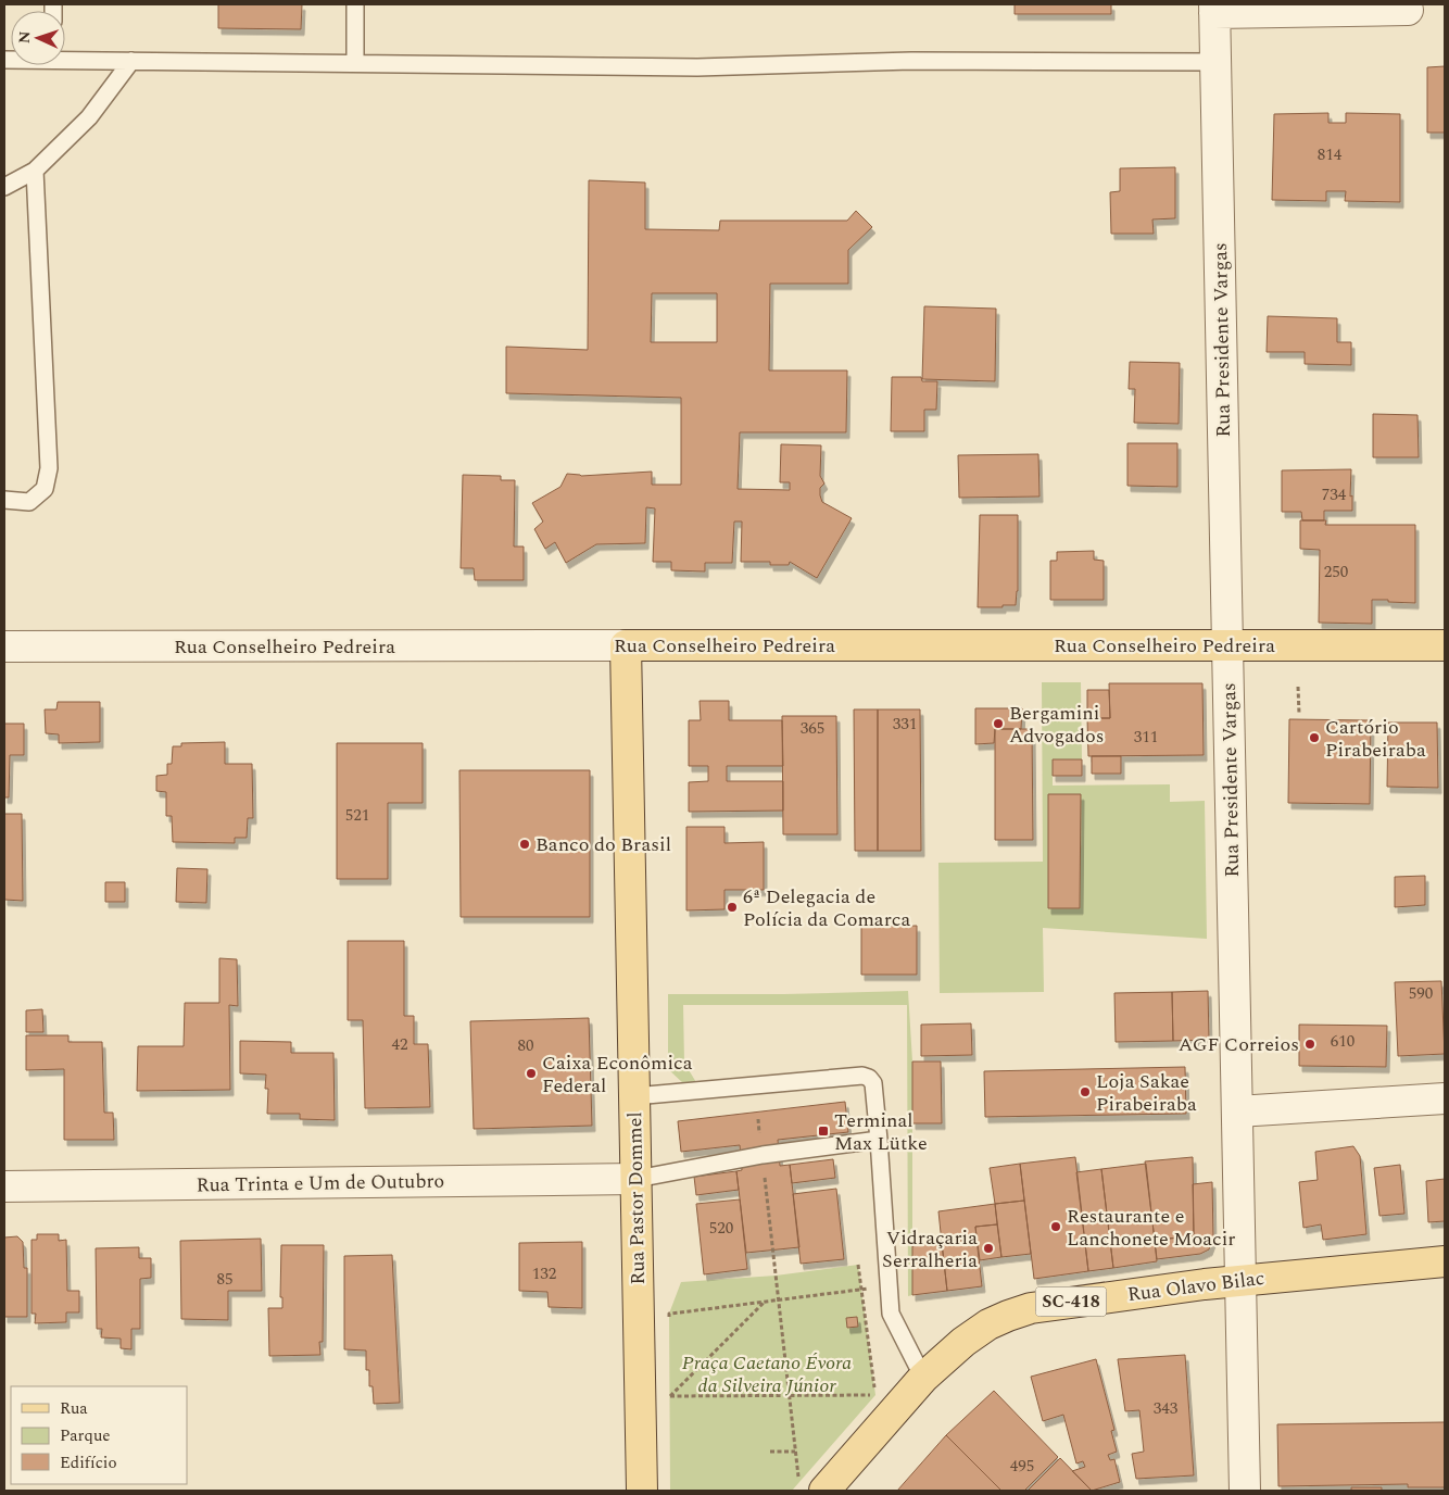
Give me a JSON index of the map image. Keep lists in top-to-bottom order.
{
  "streets": {
    "main road": [
      "Rua Conselheiro Pedreira",
      "Rua Pastor Dommel",
      "Rua Olavo Bilac",
      "SC-418"
    ],
    "street": ["Rua Presidente Vargas", "Rua Trinta e Um de Outubro"]
  },
  "crossings": [
    ["Rua Presidente Vargas", "Rua Conselheiro Pedreira"],
    ["Rua Presidente Vargas", "Rua Olavo Bilac"],
    ["Rua Conselheiro Pedreira", "Rua Pastor Dommel"],
    ["Rua Trinta e Um de Outubro", "Rua Pastor Dommel"]
  ],
  "parks": ["Praça Caetano Évora da Silveira Júnior"],
  "places": {
    "other": [
      "Bergamini Advogados",
      "Cartório Pirabeiraba",
      "Banco do Brasil",
      "6ª Delegacia de Polícia da Comarca",
      "AGF Correios",
      "Caixa Econômica Federal",
      "Loja Sakae Pirabeiraba",
      "Restaurante e Lanchonete Moacir",
      "Vidraçaria Serralheria"
    ],
    "transit": ["Terminal Max Lütke"]
  },
  "house_numbers": [
    "814",
    "734",
    "250",
    "331",
    "365",
    "311",
    "521",
    "590",
    "610",
    "42",
    "80",
    "520",
    "132",
    "85",
    "343",
    "495"
  ],
  "legend": ["Rua", "Parque", "Edifício"],
  "north": "left"
}
